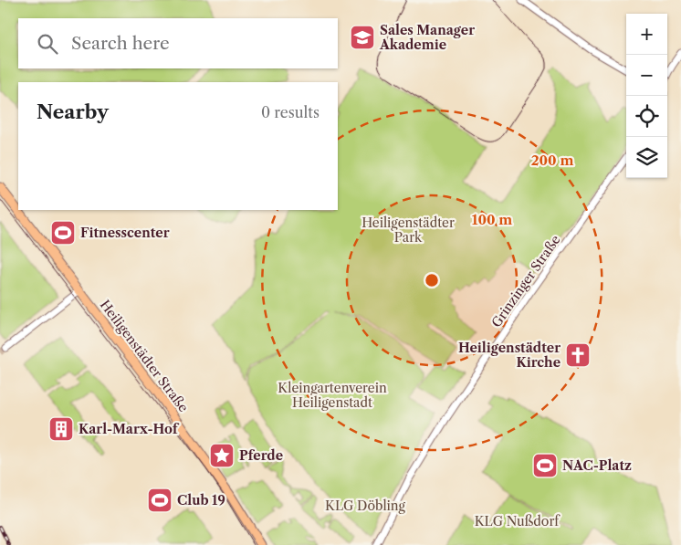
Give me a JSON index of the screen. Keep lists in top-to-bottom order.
{
  "streets": {
    "main road": ["Heiligenstädter Straße"],
    "street": ["Grinzinger Straße"]
  },
  "parks": [
    "Heiligenstädter Park",
    "Kleingartenverein Heiligenstadt",
    "KLG Döbling",
    "KLG Nußdorf"
  ],
  "places": {
    "school or university": ["Sales Manager Akademie"],
    "sports": ["Fitnesscenter", "NAC-Platz", "Club 19"],
    "church": ["Heiligenstädter Kirche"],
    "building": ["Karl-Marx-Hof"],
    "place": ["Pferde"]
  },
  "page": {
    "map_buttons": ["+", "−"],
    "search": "Search here",
    "heading": ["Nearby", "0 results"]
  },
  "rings": ["200 m", "100 m"]
}
